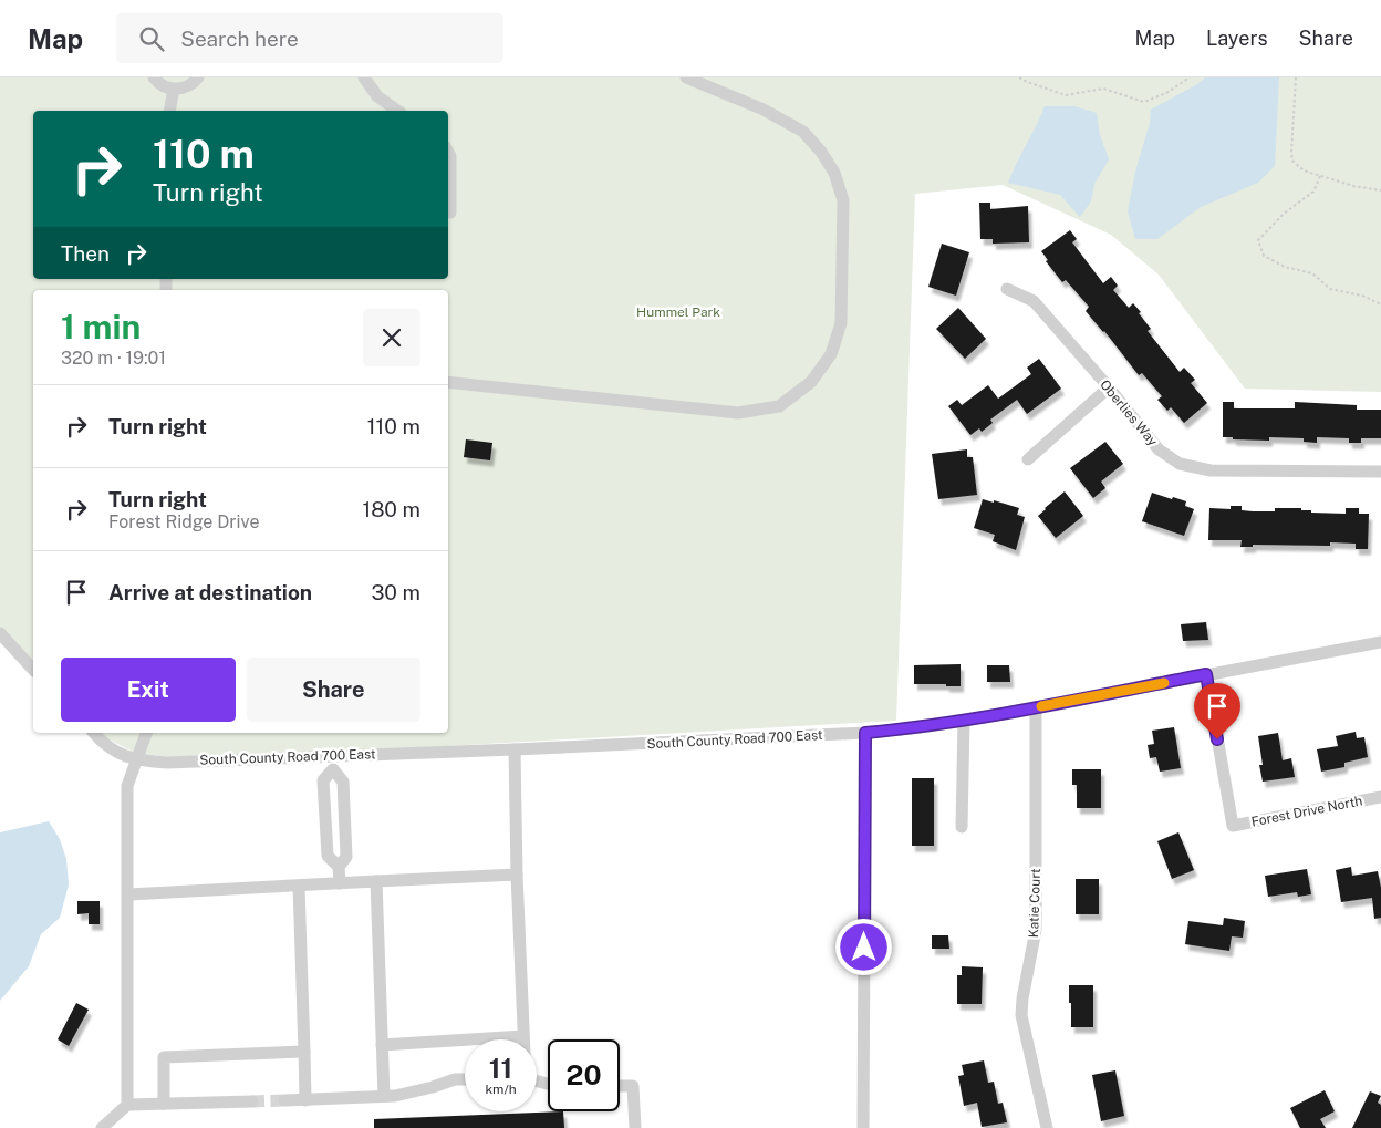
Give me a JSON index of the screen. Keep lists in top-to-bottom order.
{
  "streets": {
    "street": [
      "Oberlies Way",
      "South County Road 700 East",
      "Forest Drive North",
      "Katie Court"
    ]
  },
  "crossings": [
    ["South County Road 700 East", "Forest Drive North"],
    ["South County Road 700 East", "Katie Court"]
  ],
  "parks": ["Hummel Park"],
  "page": {
    "header": "Map",
    "search": "Search here",
    "nav": ["Map", "Layers", "Share"],
    "turn": ["110 m", "Turn right"],
    "then": "Then",
    "heading": ["1 min", "320 m · 19:01"],
    "list": [
      {
        "name": "Turn right",
        "value": "110 m"
      },
      {
        "name": "Turn right",
        "note": "Forest Ridge Drive",
        "value": "180 m"
      },
      {
        "name": "Arrive at destination",
        "value": "30 m"
      }
    ],
    "buttons": ["Exit", "Share"],
    "speed": "11 km/h",
    "limit": "20"
  }
}
